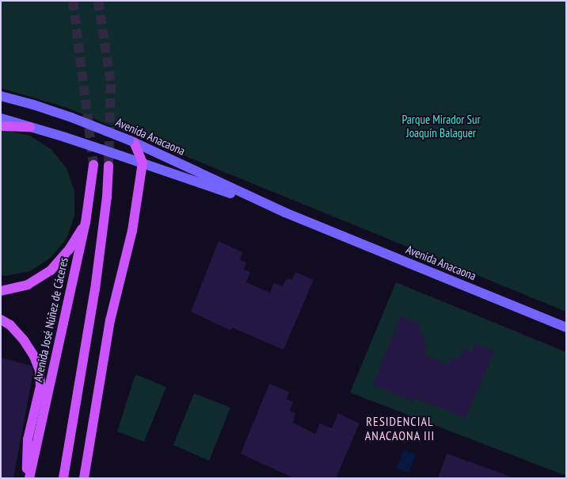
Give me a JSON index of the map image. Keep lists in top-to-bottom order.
{
  "streets": {
    "main road": ["Avenida Anacaona", "Avenida José Núñez de Cáceres"]
  },
  "districts": ["RESIDENCIAL ANACAONA III"],
  "parks": ["Parque Mirador Sur Joaquín Balaguer"]
}
